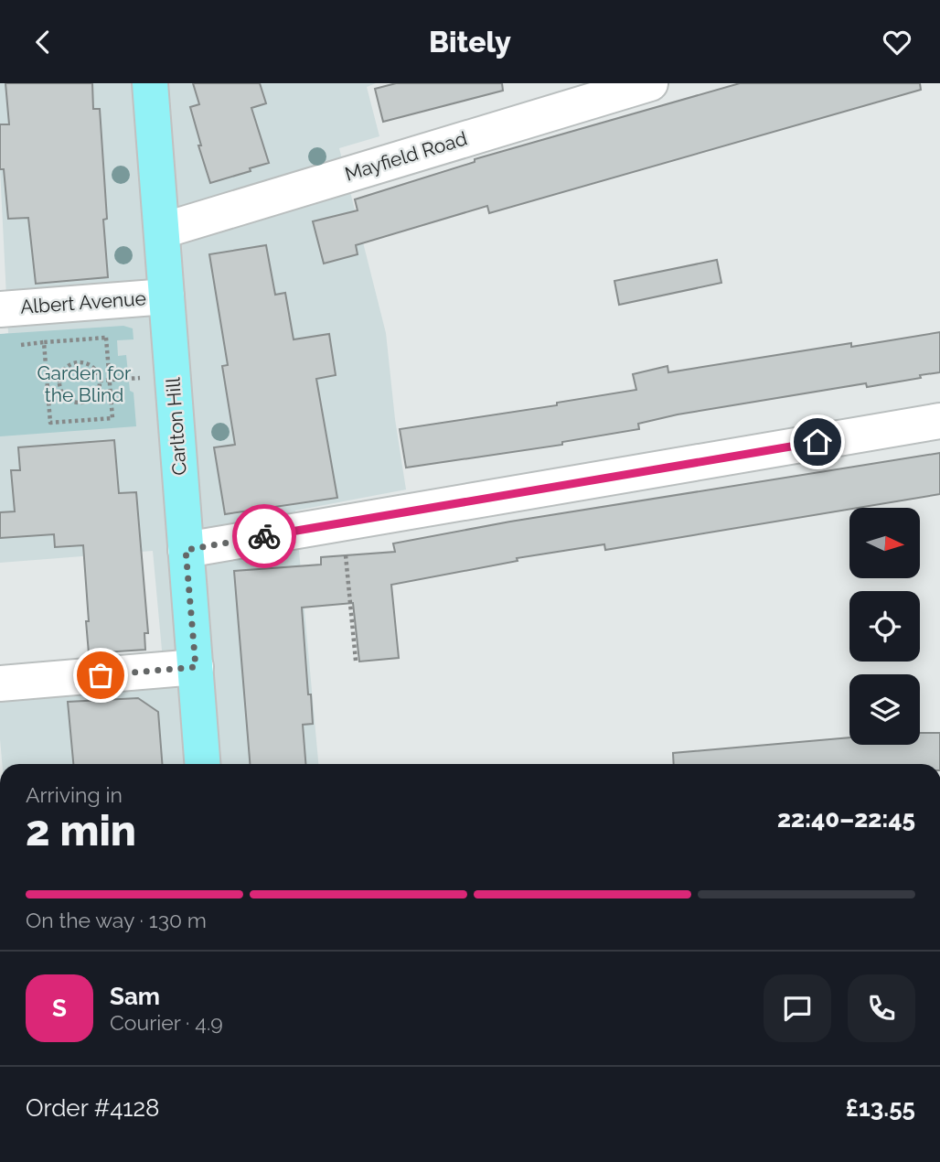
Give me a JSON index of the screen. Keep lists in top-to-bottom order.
{
  "streets": {
    "main road": ["Carlton Hill"],
    "street": ["Mayfield Road", "Albert Avenue"]
  },
  "crossings": [
    ["Mayfield Road", "Carlton Hill"],
    ["Albert Avenue", "Carlton Hill"]
  ],
  "parks": ["Garden for the Blind"],
  "north": "right",
  "page": {
    "header": "Bitely",
    "heading": ["2 min", "Arriving in", "22:40–22:45"],
    "panel": [
      "Sam",
      "Courier · 4.9",
      "Order #4128",
      "£13.55"
    ],
    "bar": "On the way · 130 m",
    "round": "S"
  }
}
